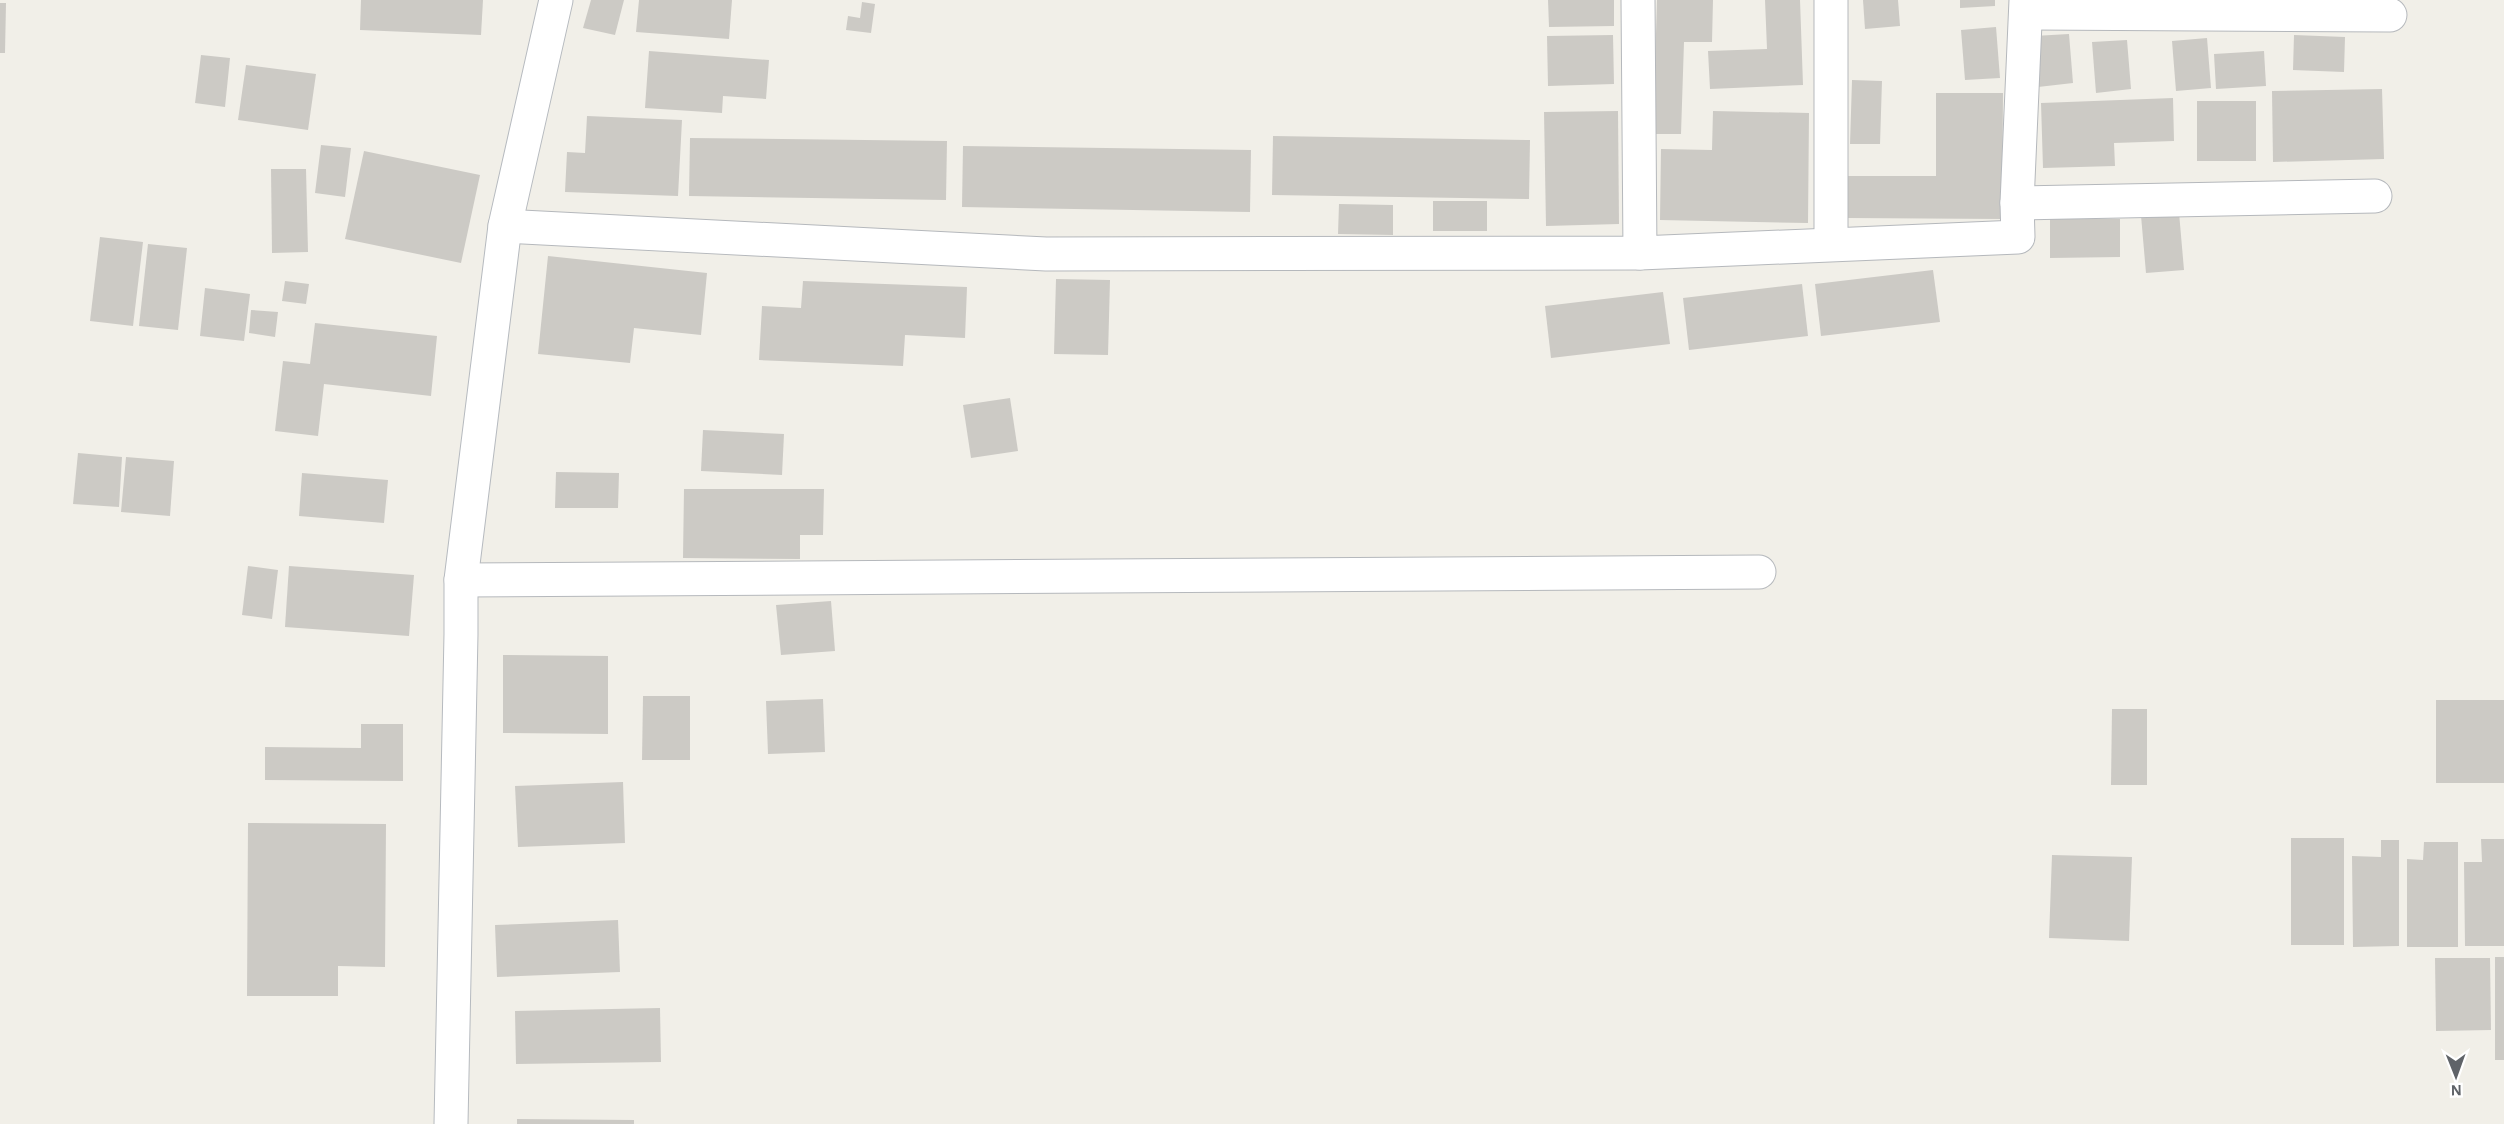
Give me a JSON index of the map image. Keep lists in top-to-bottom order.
{
  "north": "bottom"
}
